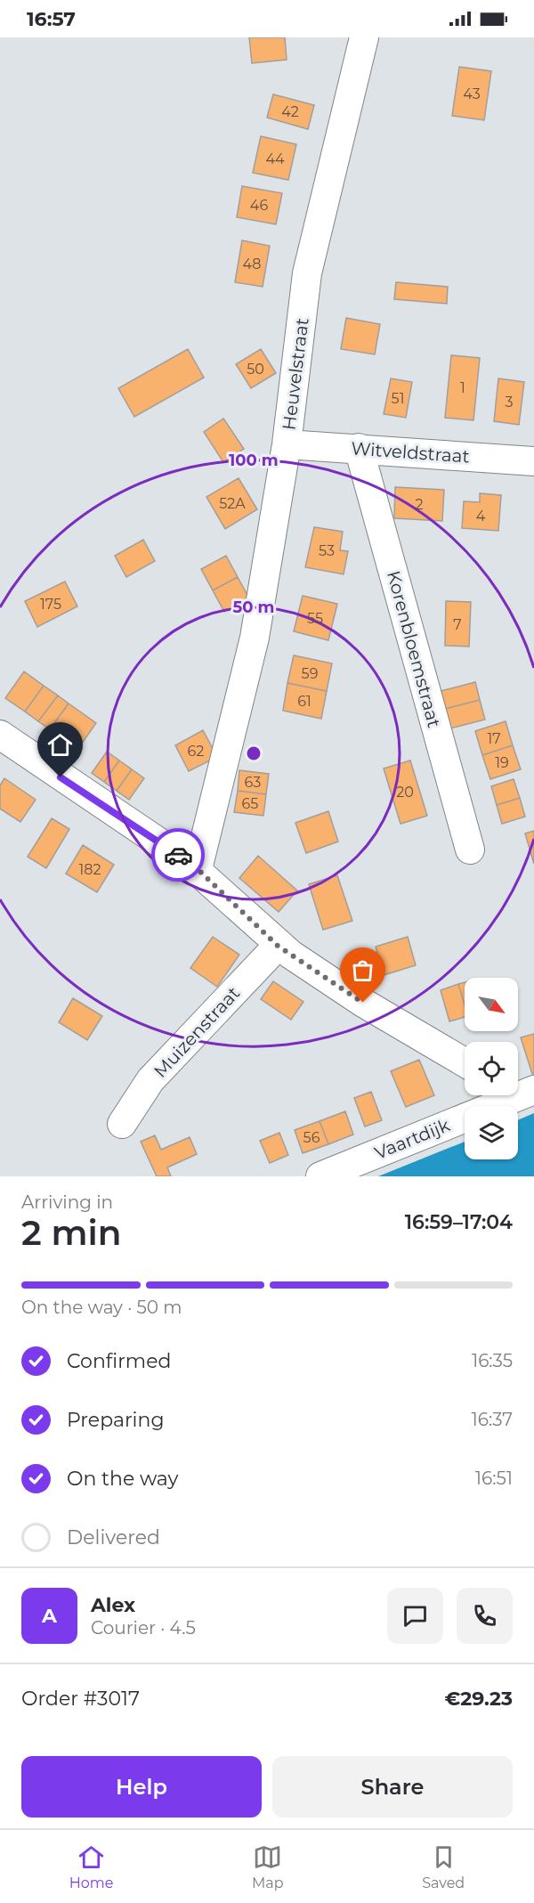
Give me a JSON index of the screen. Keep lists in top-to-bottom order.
{
  "streets": {
    "street": [
      "Heuvelstraat",
      "Witveldstraat",
      "Korenbloemstraat",
      "Muizenstraat",
      "Vaartdijk"
    ]
  },
  "crossings": [
    ["Heuvelstraat", "Witveldstraat"],
    ["Witveldstraat", "Korenbloemstraat"]
  ],
  "house_numbers": [
    "43",
    "42",
    "44",
    "46",
    "48",
    "50",
    "1",
    "51",
    "3",
    "52A",
    "2",
    "4",
    "53",
    "175",
    "55",
    "7",
    "59",
    "61",
    "17",
    "62",
    "19",
    "63",
    "20",
    "65",
    "182",
    "56"
  ],
  "north": "bottom right",
  "page": {
    "status": "16:57",
    "heading": ["2 min", "Arriving in", "16:59–17:04"],
    "panel": [
      "Alex",
      "Courier · 4.5",
      "Order #3017",
      "€29.23"
    ],
    "bar": "On the way · 50 m",
    "list": [
      ["Confirmed", "16:35"],
      ["Preparing", "16:37"],
      ["On the way", "16:51"],
      "Delivered"
    ],
    "round": "A",
    "buttons": ["Help", "Share"],
    "tabs": ["Home", "Map", "Saved"]
  },
  "rings": ["100 m", "50 m"]
}
